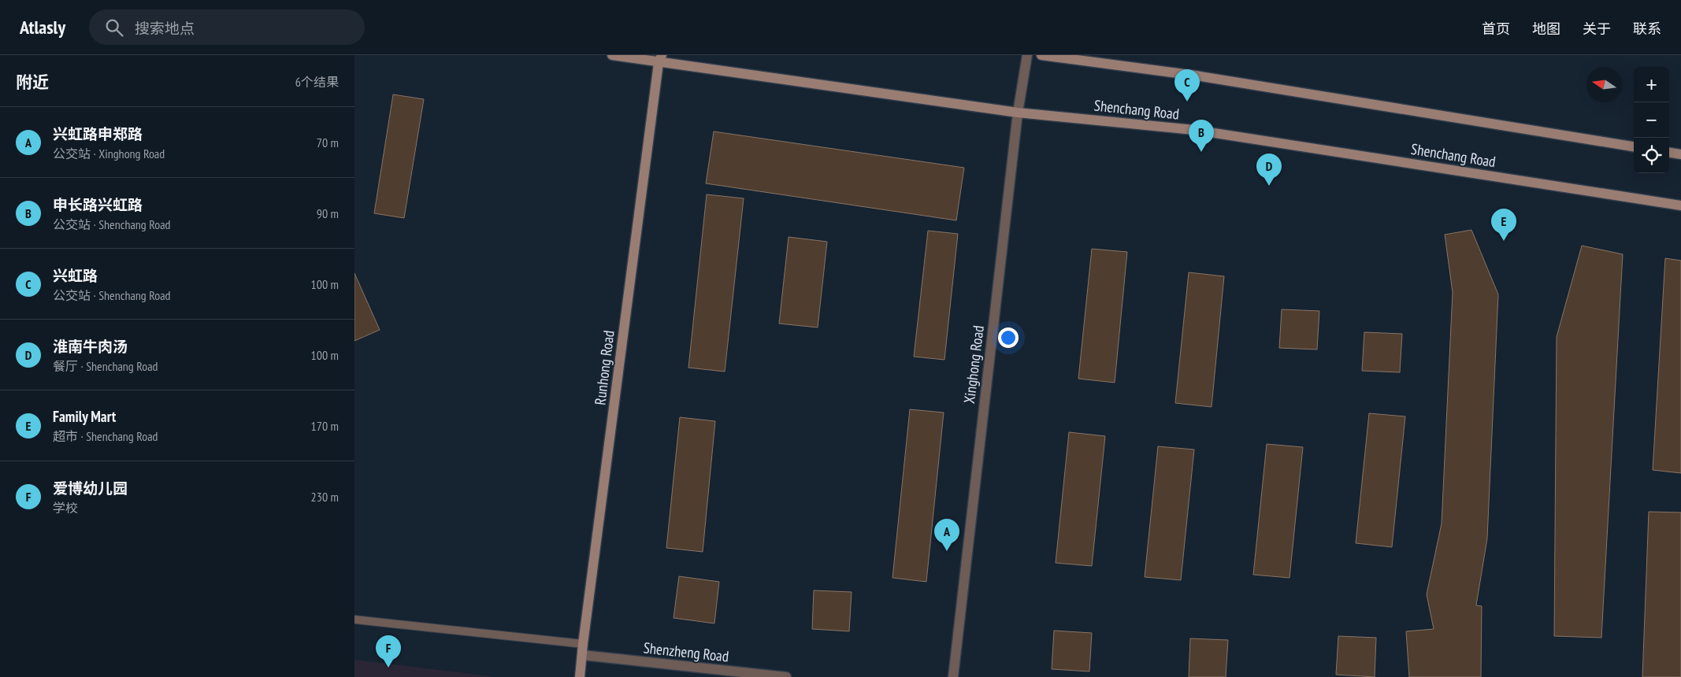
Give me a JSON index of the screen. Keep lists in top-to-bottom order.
{
  "streets": {
    "main road": ["Shenchang Road", "Runhong Road"],
    "street": ["Xinghong Road", "Shenzheng Road"]
  },
  "crossings": [
    ["Shenchang Road", "Xinghong Road"],
    ["Shenchang Road", "Runhong Road"],
    ["Runhong Road", "Shenzheng Road"]
  ],
  "north": "left",
  "page": {
    "header": "Atlasly",
    "search": "搜索地点",
    "nav": [
      "首页",
      "地图",
      "关于",
      "联系"
    ],
    "heading": ["附近", "6个结果"],
    "map_buttons": ["+", "−"],
    "pins": [
      "C",
      "B",
      "D",
      "E",
      "A",
      "F"
    ],
    "list": [
      {
        "mark": "A",
        "name": "兴虹路申郑路",
        "note": "公交站 · Xinghong Road",
        "value": "70 m"
      },
      {
        "mark": "B",
        "name": "申长路兴虹路",
        "note": "公交站 · Shenchang Road",
        "value": "90 m"
      },
      {
        "mark": "C",
        "name": "兴虹路",
        "note": "公交站 · Shenchang Road",
        "value": "100 m"
      },
      {
        "mark": "D",
        "name": "淮南牛肉汤",
        "note": "餐厅 · Shenchang Road",
        "value": "100 m"
      },
      {
        "mark": "E",
        "name": "Family Mart",
        "note": "超市 · Shenchang Road",
        "value": "170 m"
      },
      {
        "mark": "F",
        "name": "爱博幼儿园",
        "note": "学校",
        "value": "230 m"
      }
    ]
  }
}
